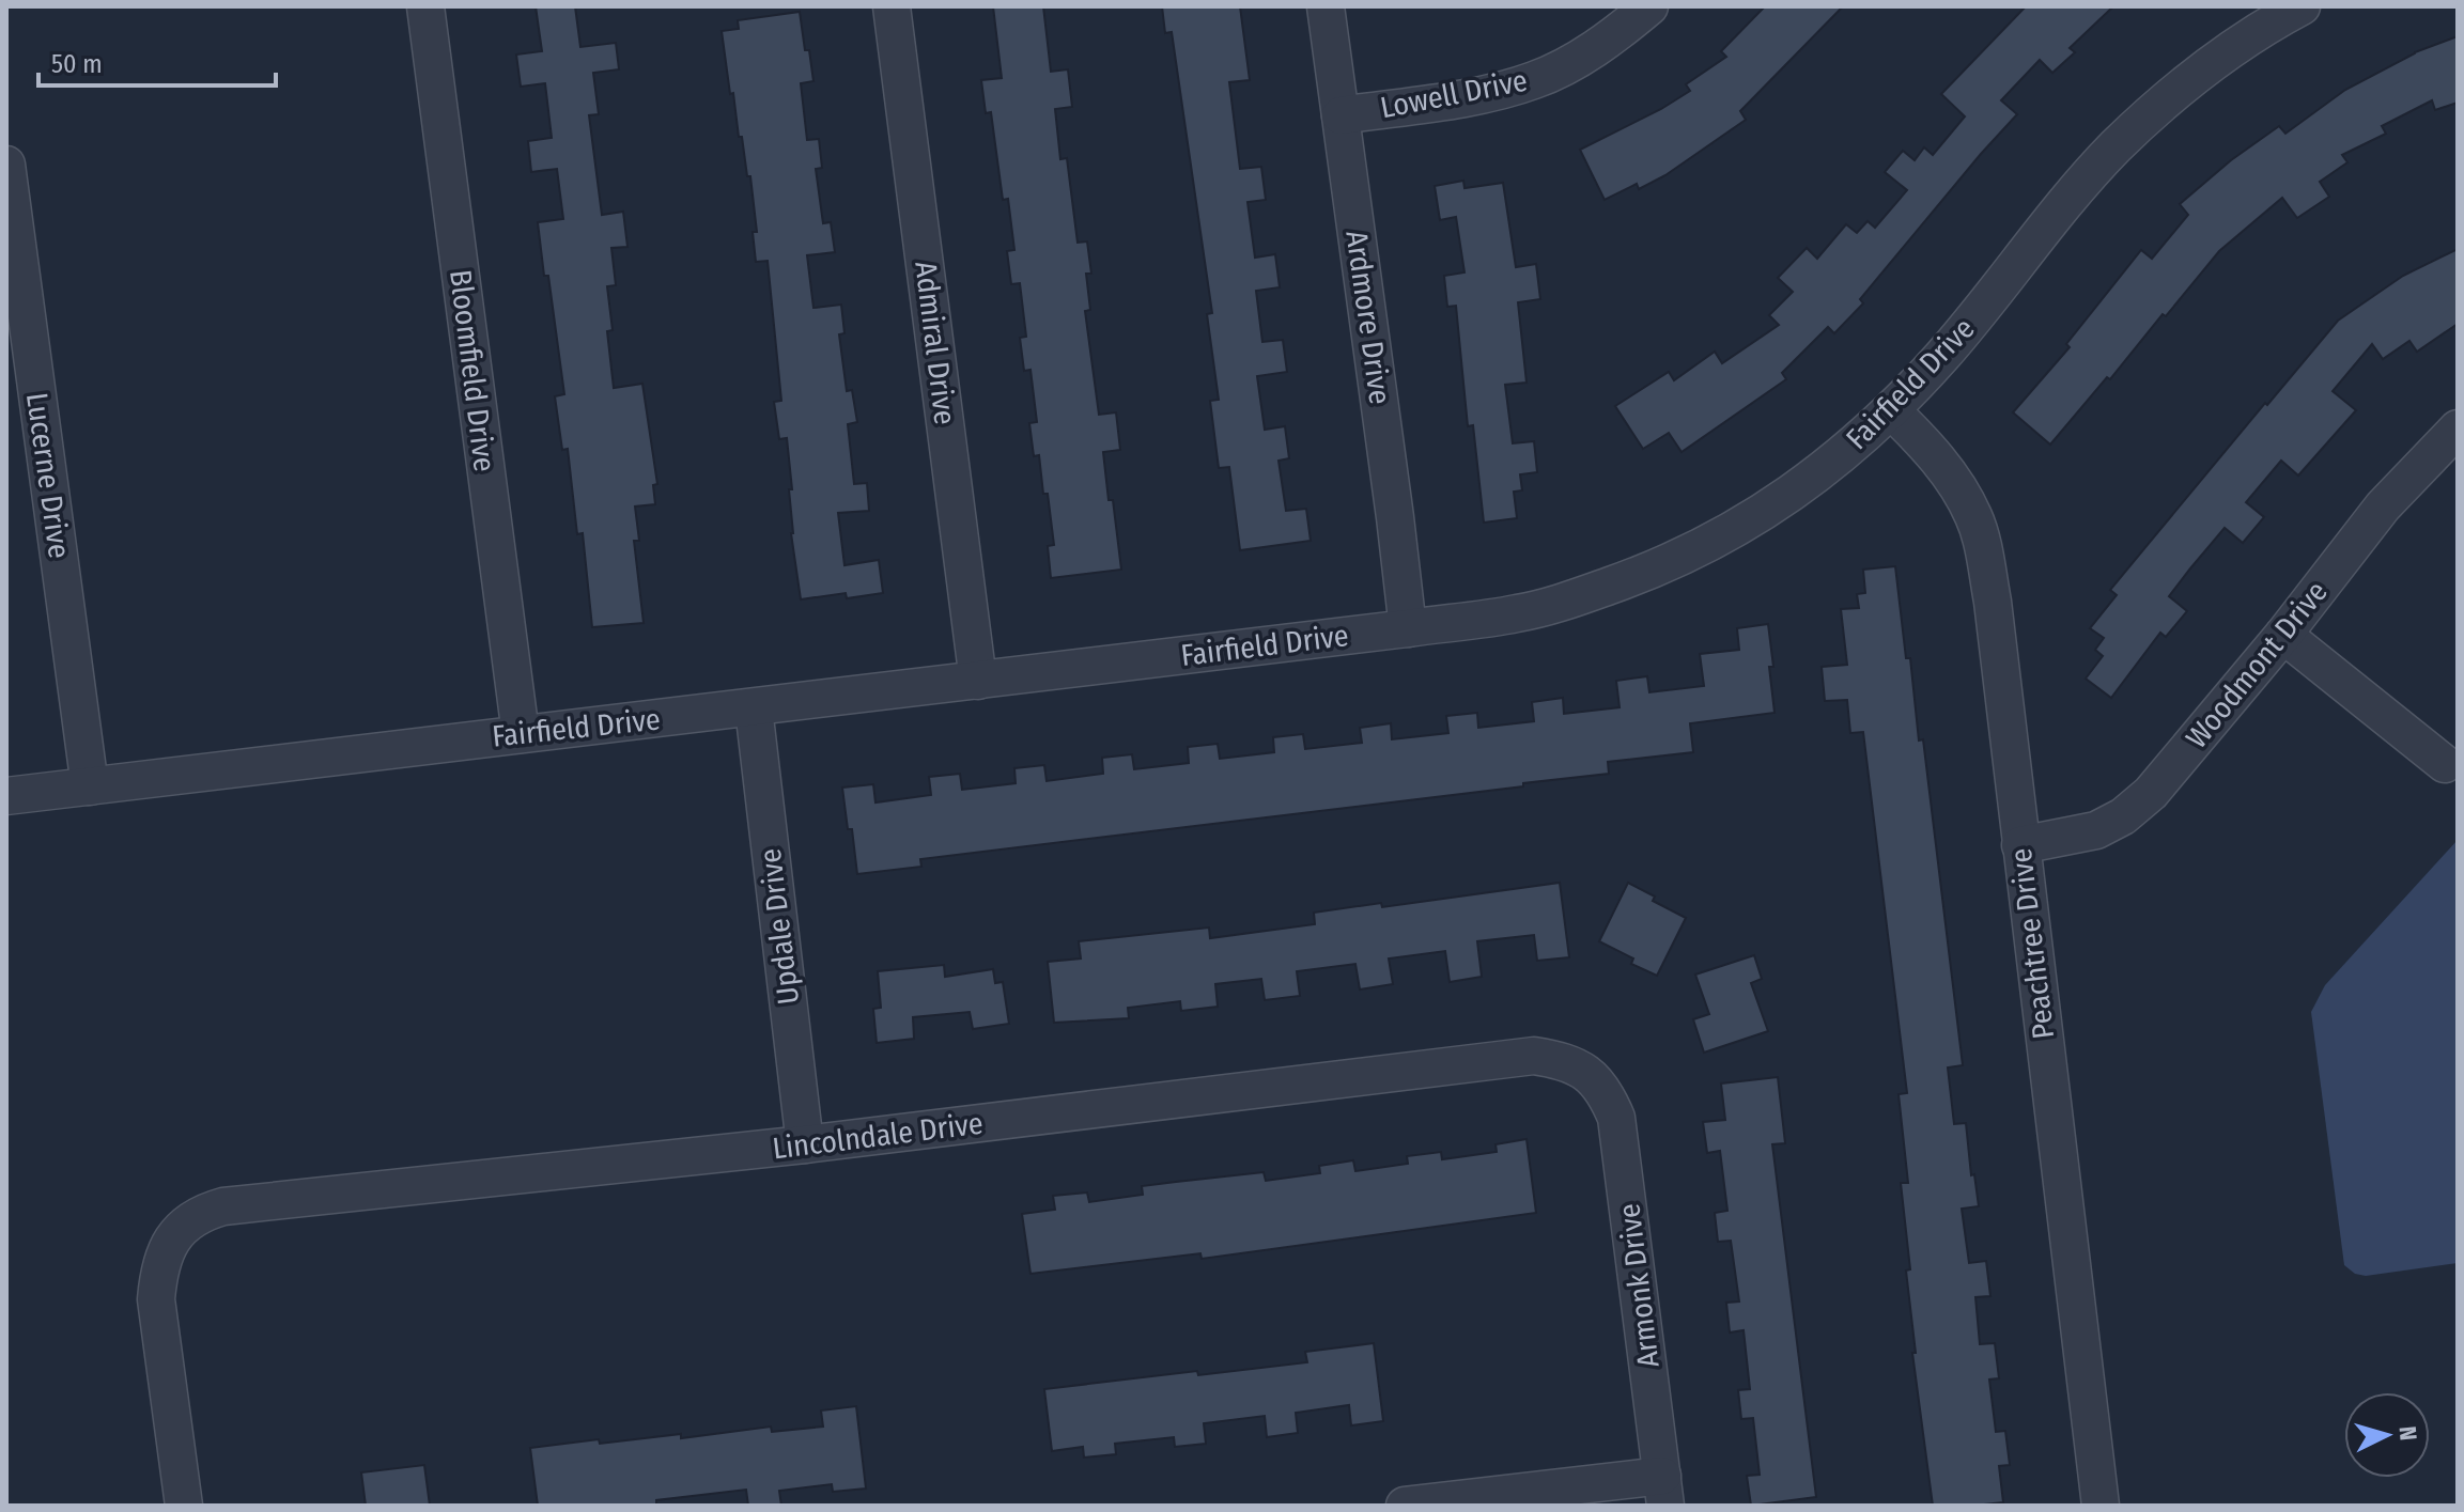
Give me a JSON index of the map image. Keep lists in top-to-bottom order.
{
  "streets": {
    "street": [
      "Lowell Drive",
      "Ardmore Drive",
      "Admiral Drive",
      "Bloomfield Drive",
      "Fairfield Drive",
      "Lucerne Drive",
      "Woodmont Drive",
      "Updale Drive",
      "Peachtree Drive",
      "Lincolndale Drive",
      "Armonk Drive"
    ]
  },
  "crossings": [
    ["Lowell Drive", "Ardmore Drive"],
    ["Ardmore Drive", "Fairfield Drive"],
    ["Admiral Drive", "Fairfield Drive"],
    ["Bloomfield Drive", "Fairfield Drive"],
    ["Fairfield Drive", "Lucerne Drive"],
    ["Fairfield Drive", "Updale Drive"],
    ["Fairfield Drive", "Peachtree Drive"],
    ["Woodmont Drive", "Peachtree Drive"],
    ["Updale Drive", "Lincolndale Drive"],
    ["Lincolndale Drive", "Armonk Drive"]
  ],
  "scale_bar": "50 m",
  "north": "right"
}
